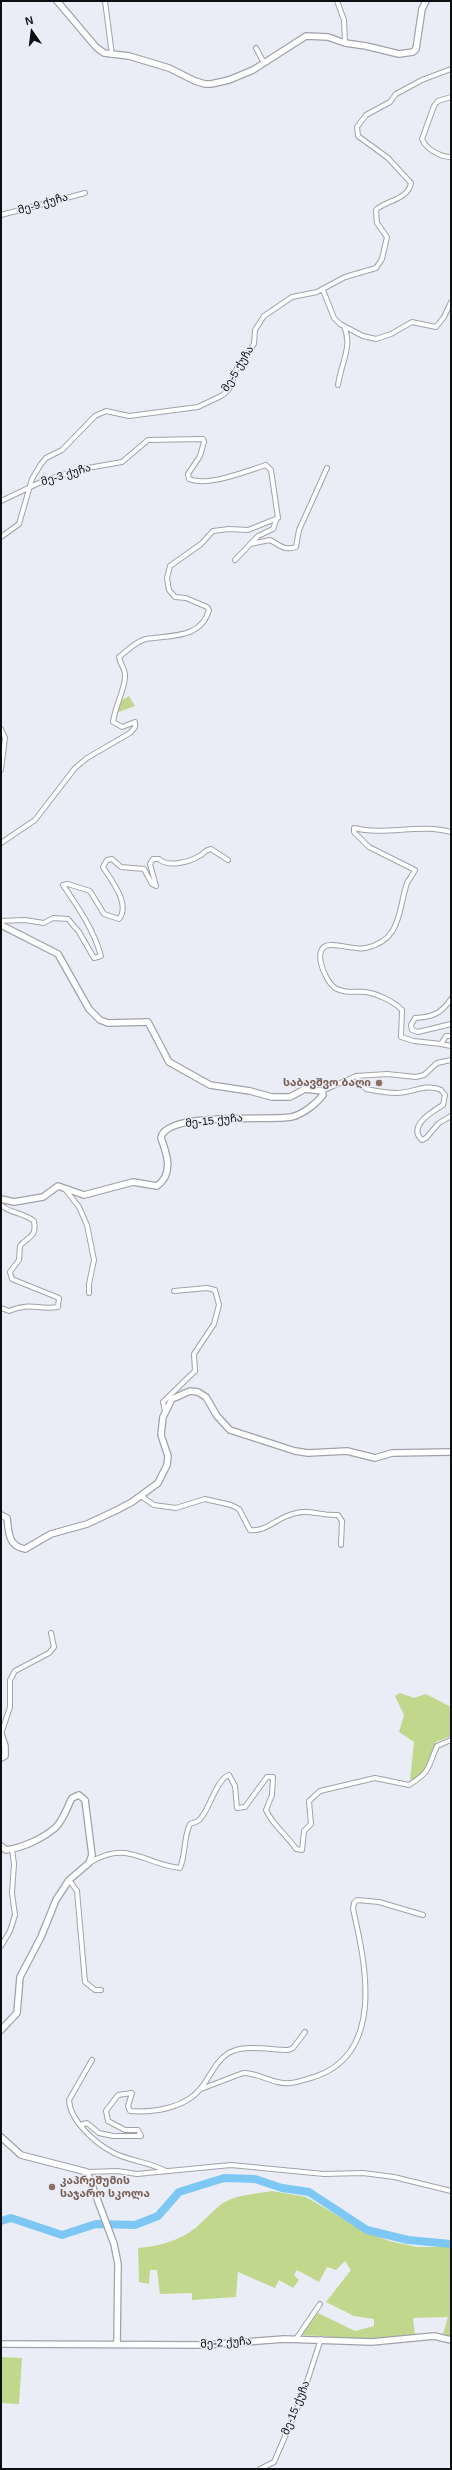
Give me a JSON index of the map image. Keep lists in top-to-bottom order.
{
  "streets": {
    "street": [
      "მე-9 ქუჩა",
      "მე-5 ქუჩა",
      "მე-3 ქუჩა",
      "მე-15 ქუჩა",
      "მე-2 ქუჩა"
    ]
  },
  "crossings": [
    ["მე-5 ქუჩა", "მე-3 ქუჩა"],
    ["მე-15 ქუჩა", "მე-2 ქუჩა"]
  ],
  "places": ["საბავშვო ბაღი", "კაპრეშუმის საჯარო სკოლა"],
  "north": "top"
}
